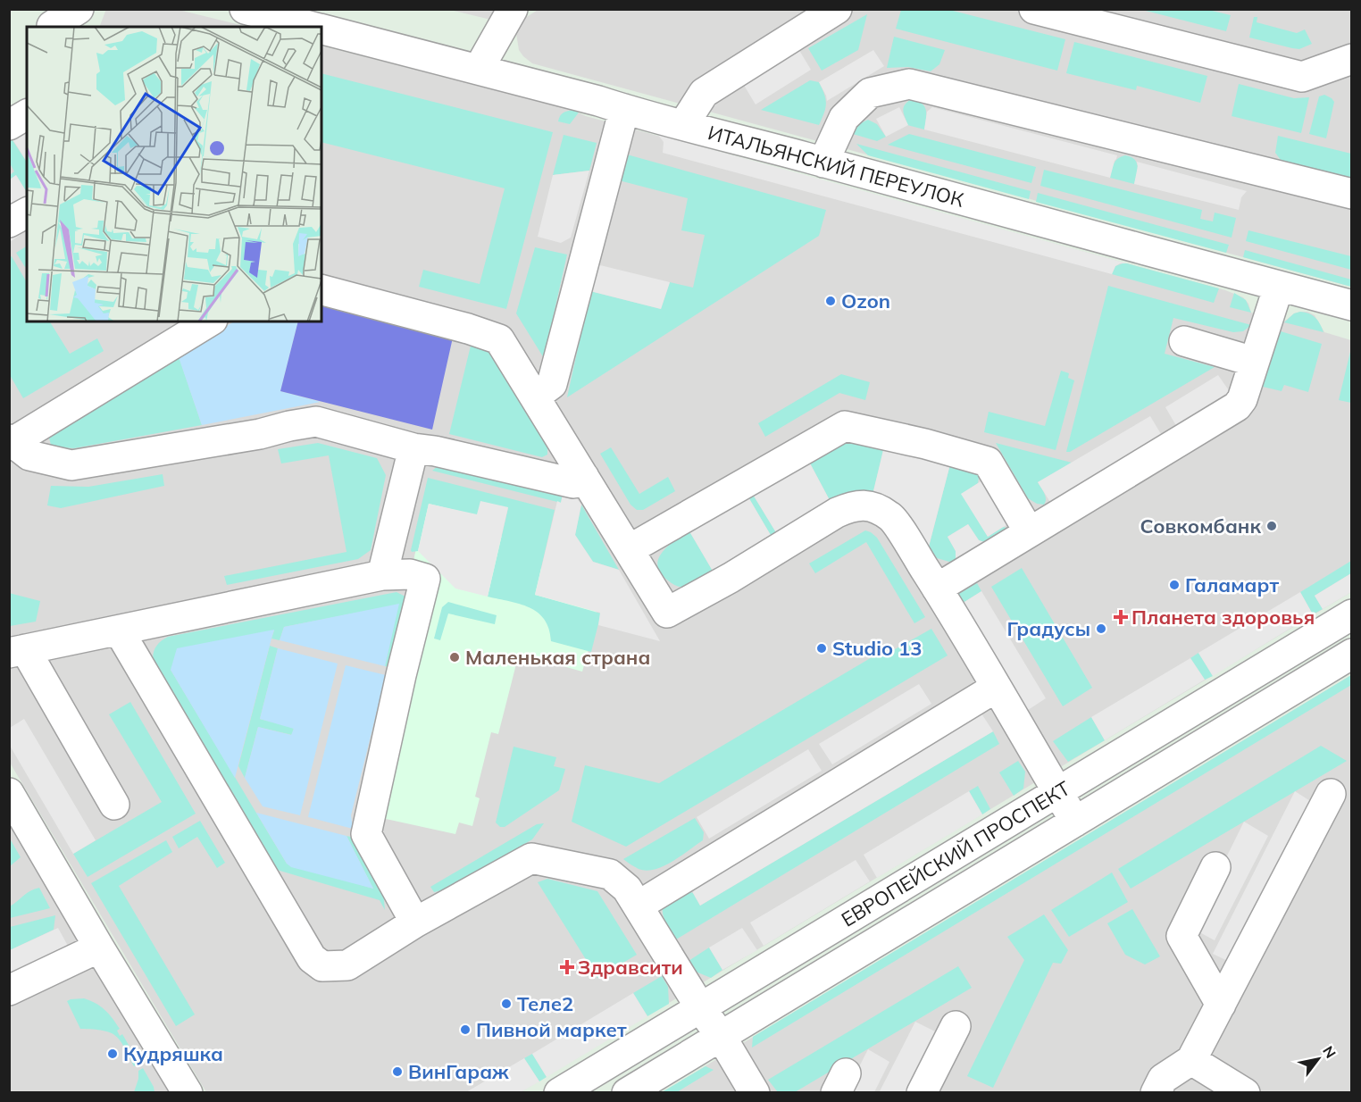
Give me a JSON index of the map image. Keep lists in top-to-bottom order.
{
  "streets": {
    "street": ["ИТАЛЬЯНСКИЙ ПЕРЕУЛОК", "ЕВРОПЕЙСКИЙ ПРОСПЕКТ"]
  },
  "places": {
    "other": [
      "Ozon",
      "Совкомбанк",
      "Галамарт",
      "Градусы",
      "Studio 13",
      "Маленькая страна",
      "Теле2",
      "Пивной маркет",
      "Кудряшка",
      "ВинГараж"
    ],
    "health": ["Планета здоровья", "Здравсити"]
  },
  "north": "top right"
}
